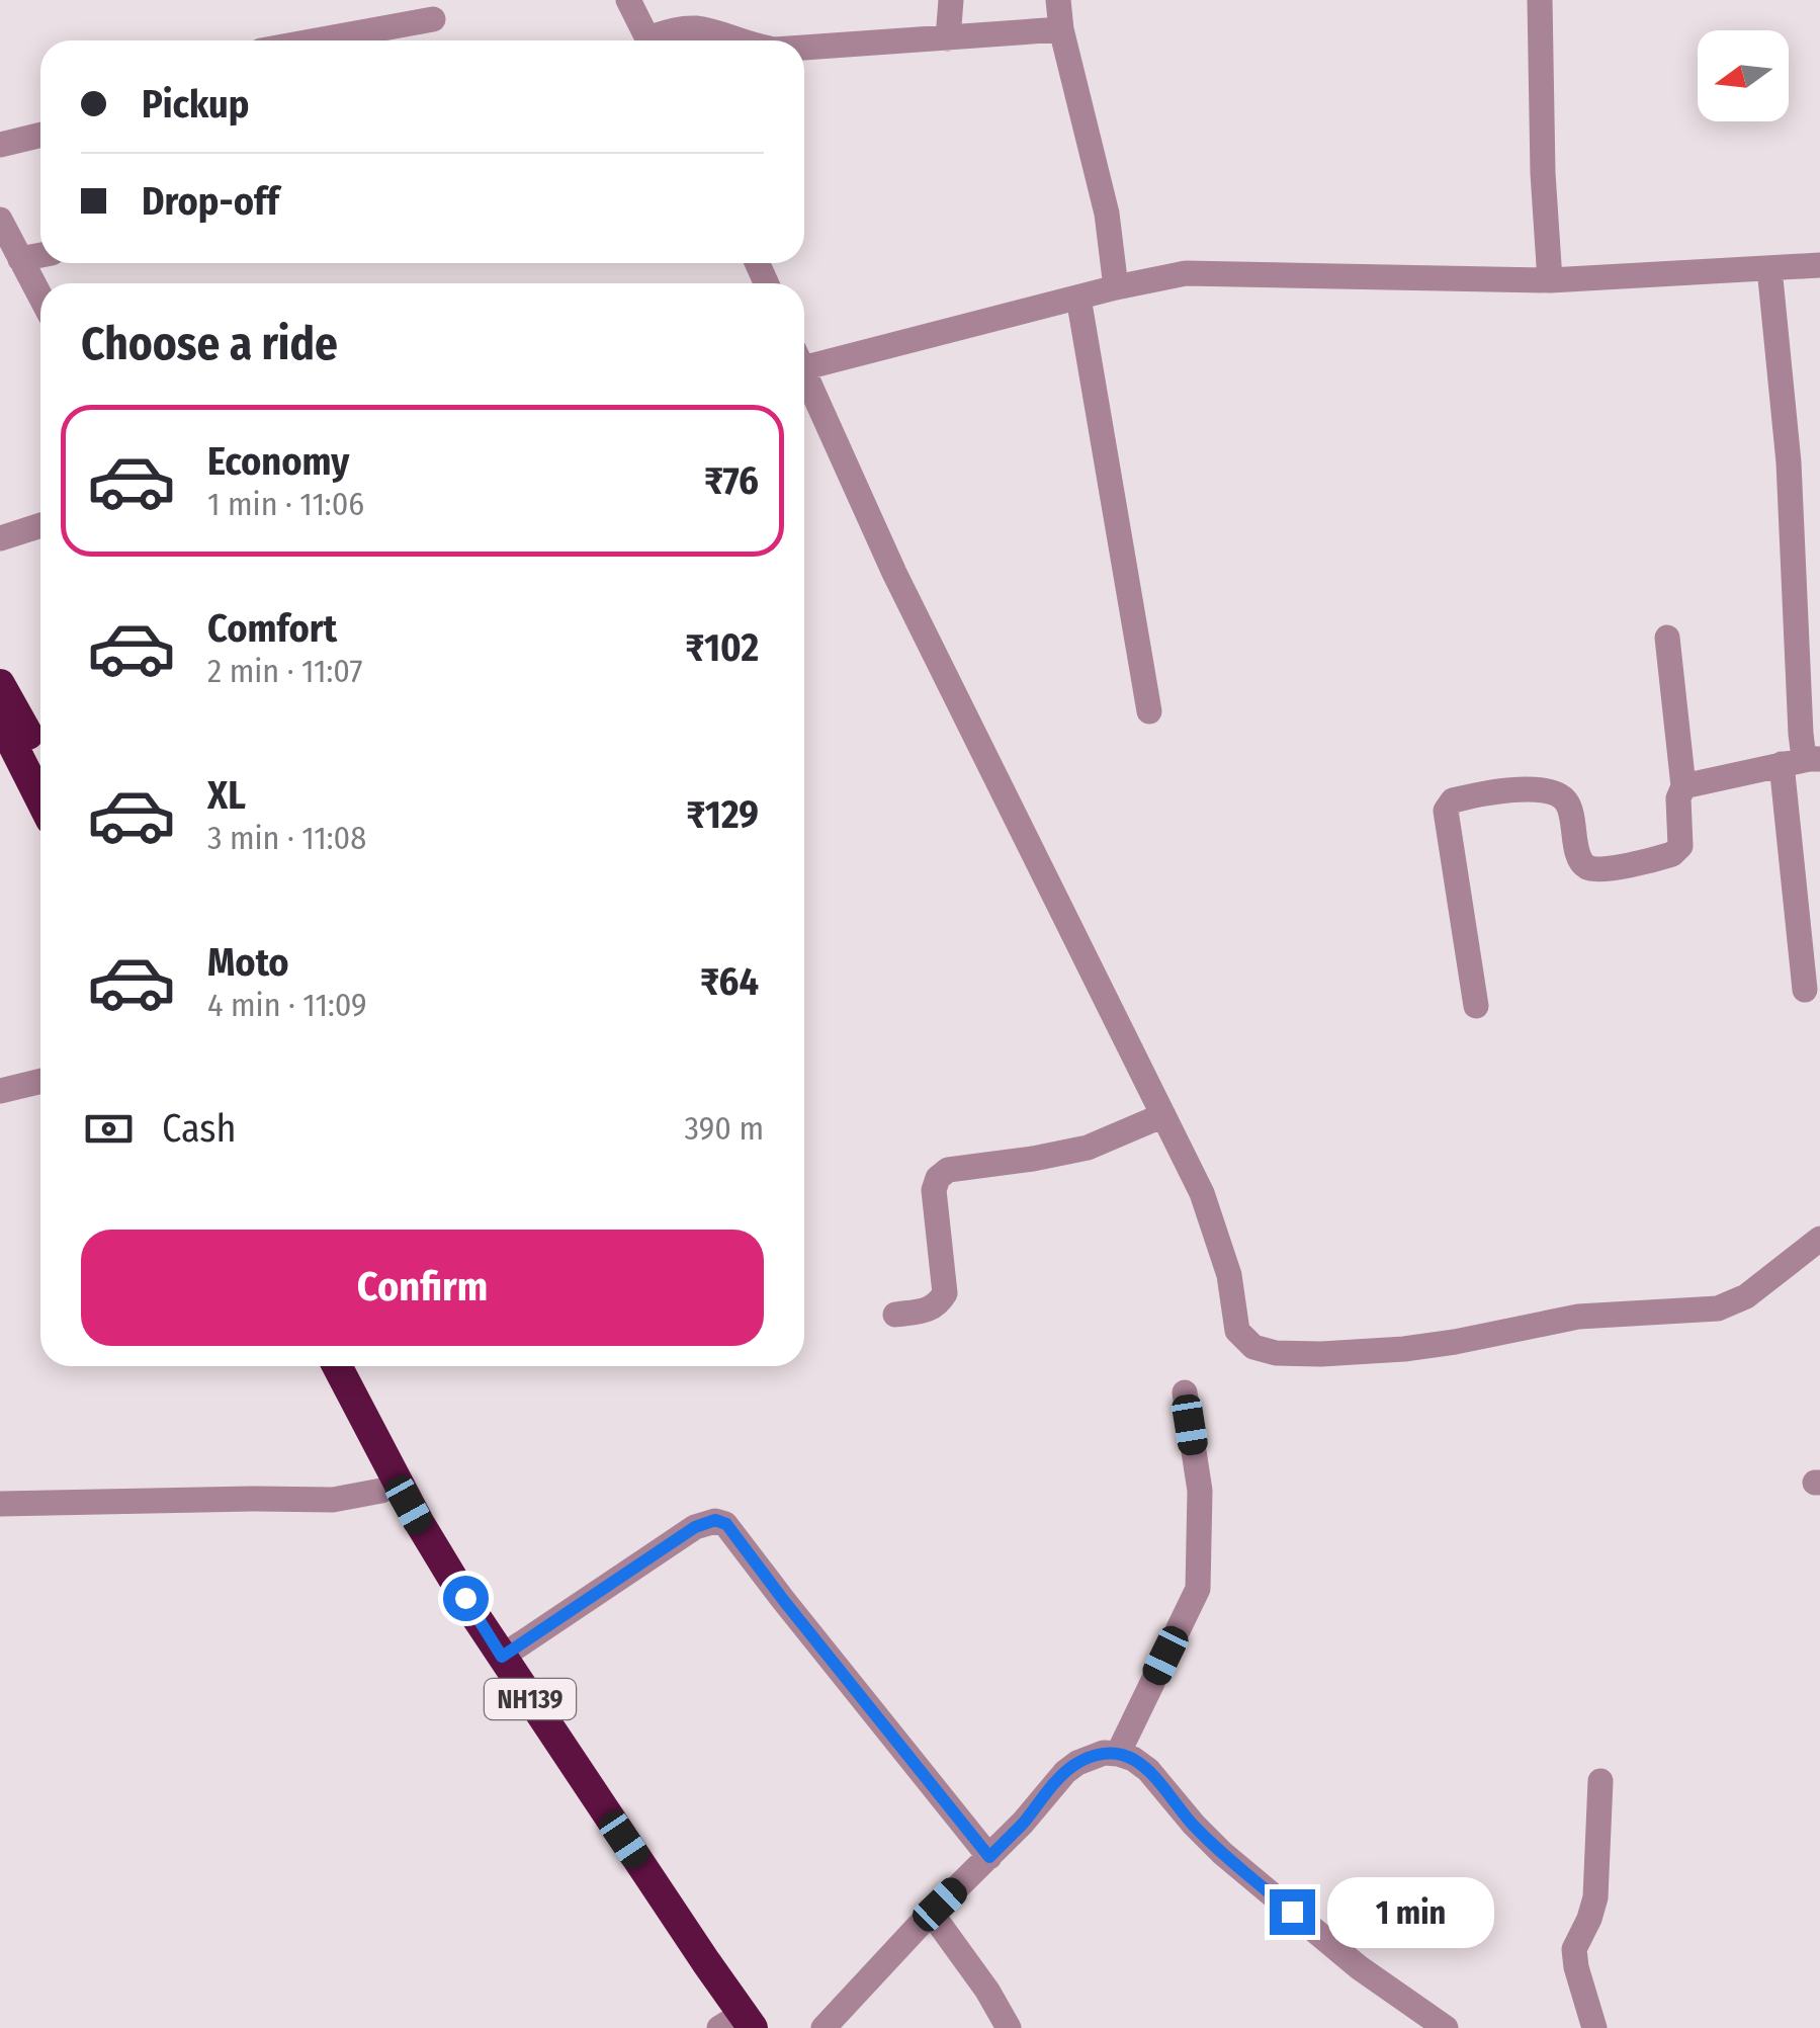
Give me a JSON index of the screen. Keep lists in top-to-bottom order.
{
  "streets": {
    "highway": ["NH139"]
  },
  "north": "left",
  "page": {
    "banner": ["Pickup", "Drop-off"],
    "heading": "Choose a ride",
    "list": [
      {
        "name": "Economy",
        "note": "1 min · 11:06",
        "value": "₹76"
      },
      {
        "name": "Comfort",
        "note": "2 min · 11:07",
        "value": "₹102"
      },
      {
        "name": "XL",
        "note": "3 min · 11:08",
        "value": "₹129"
      },
      {
        "name": "Moto",
        "note": "4 min · 11:09",
        "value": "₹64"
      }
    ],
    "pay": ["Cash", "390 m"],
    "buttons": "Confirm",
    "bubble": "1 min"
  }
}
